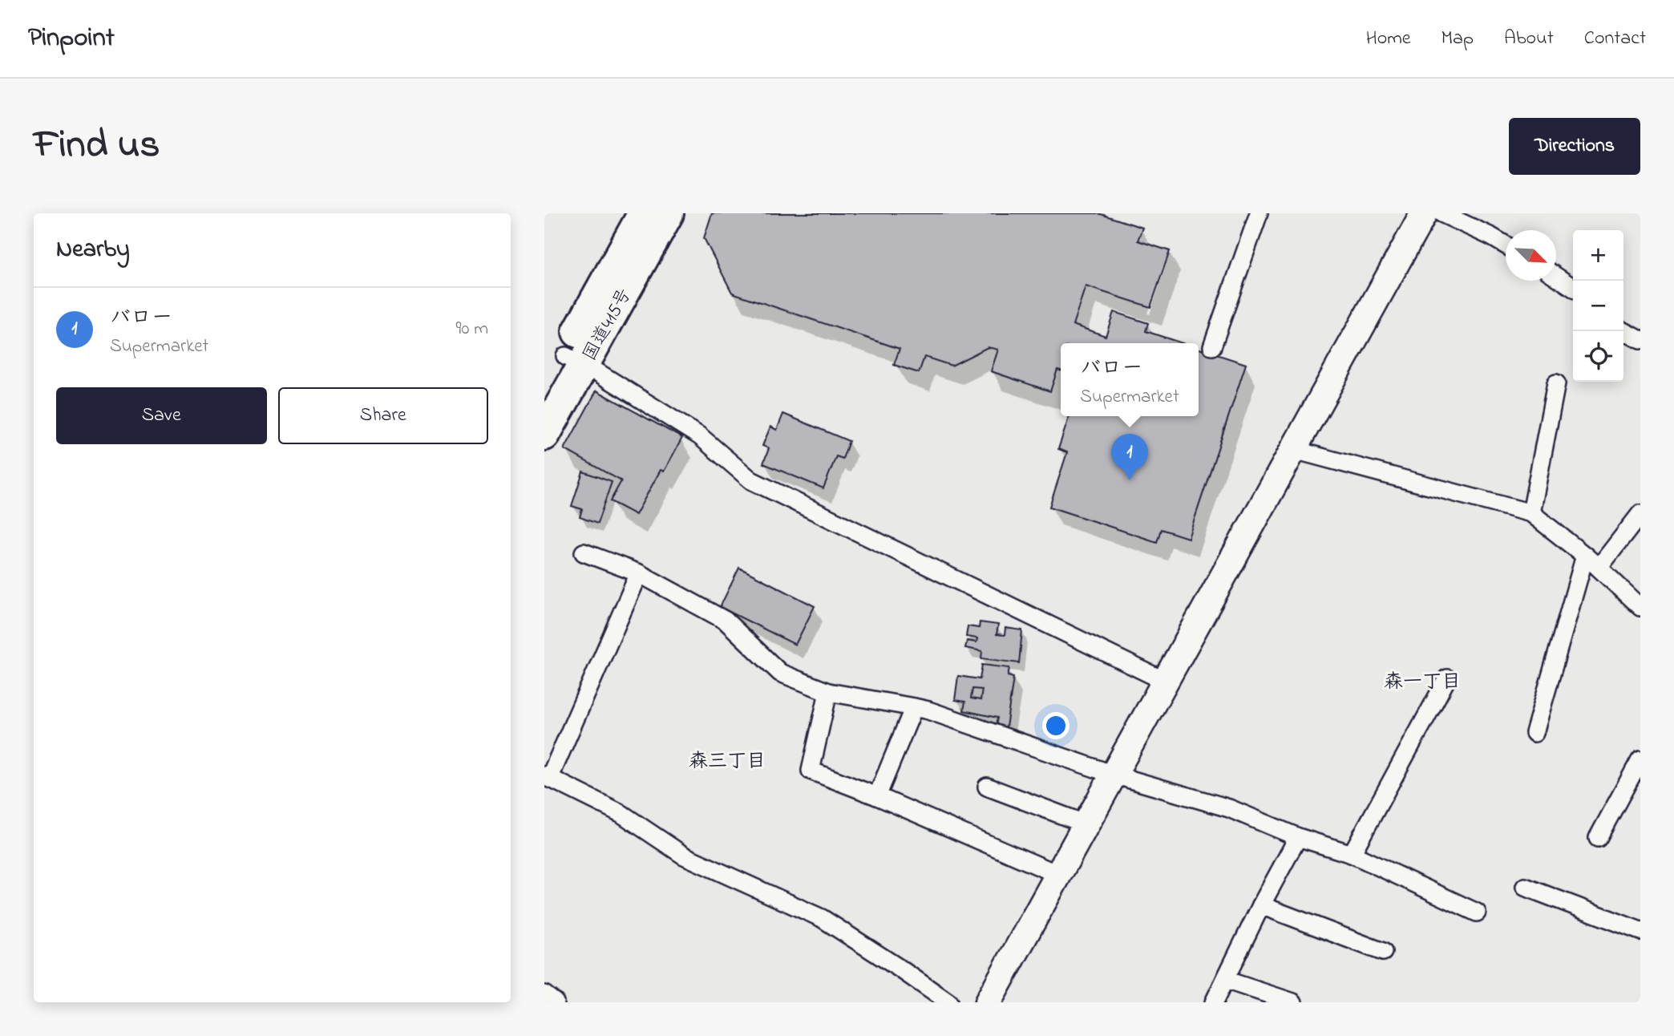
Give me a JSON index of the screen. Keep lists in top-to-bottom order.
{
  "streets": {
    "highway": ["国道415号"]
  },
  "districts": ["森一丁目", "森三丁目"],
  "north": "bottom right",
  "page": {
    "header": "Pinpoint",
    "nav": [
      "Home",
      "Map",
      "About",
      "Contact"
    ],
    "title": "Find us",
    "buttons": [
      "Directions",
      ["Save", "Share"]
    ],
    "heading": "Nearby",
    "map_buttons": ["+", "−"],
    "list": [
      {
        "mark": "1",
        "name": "バロー",
        "note": "Supermarket",
        "value": "90 m"
      }
    ],
    "popup": ["バロー", "Supermarket"],
    "pins": "1"
  }
}
